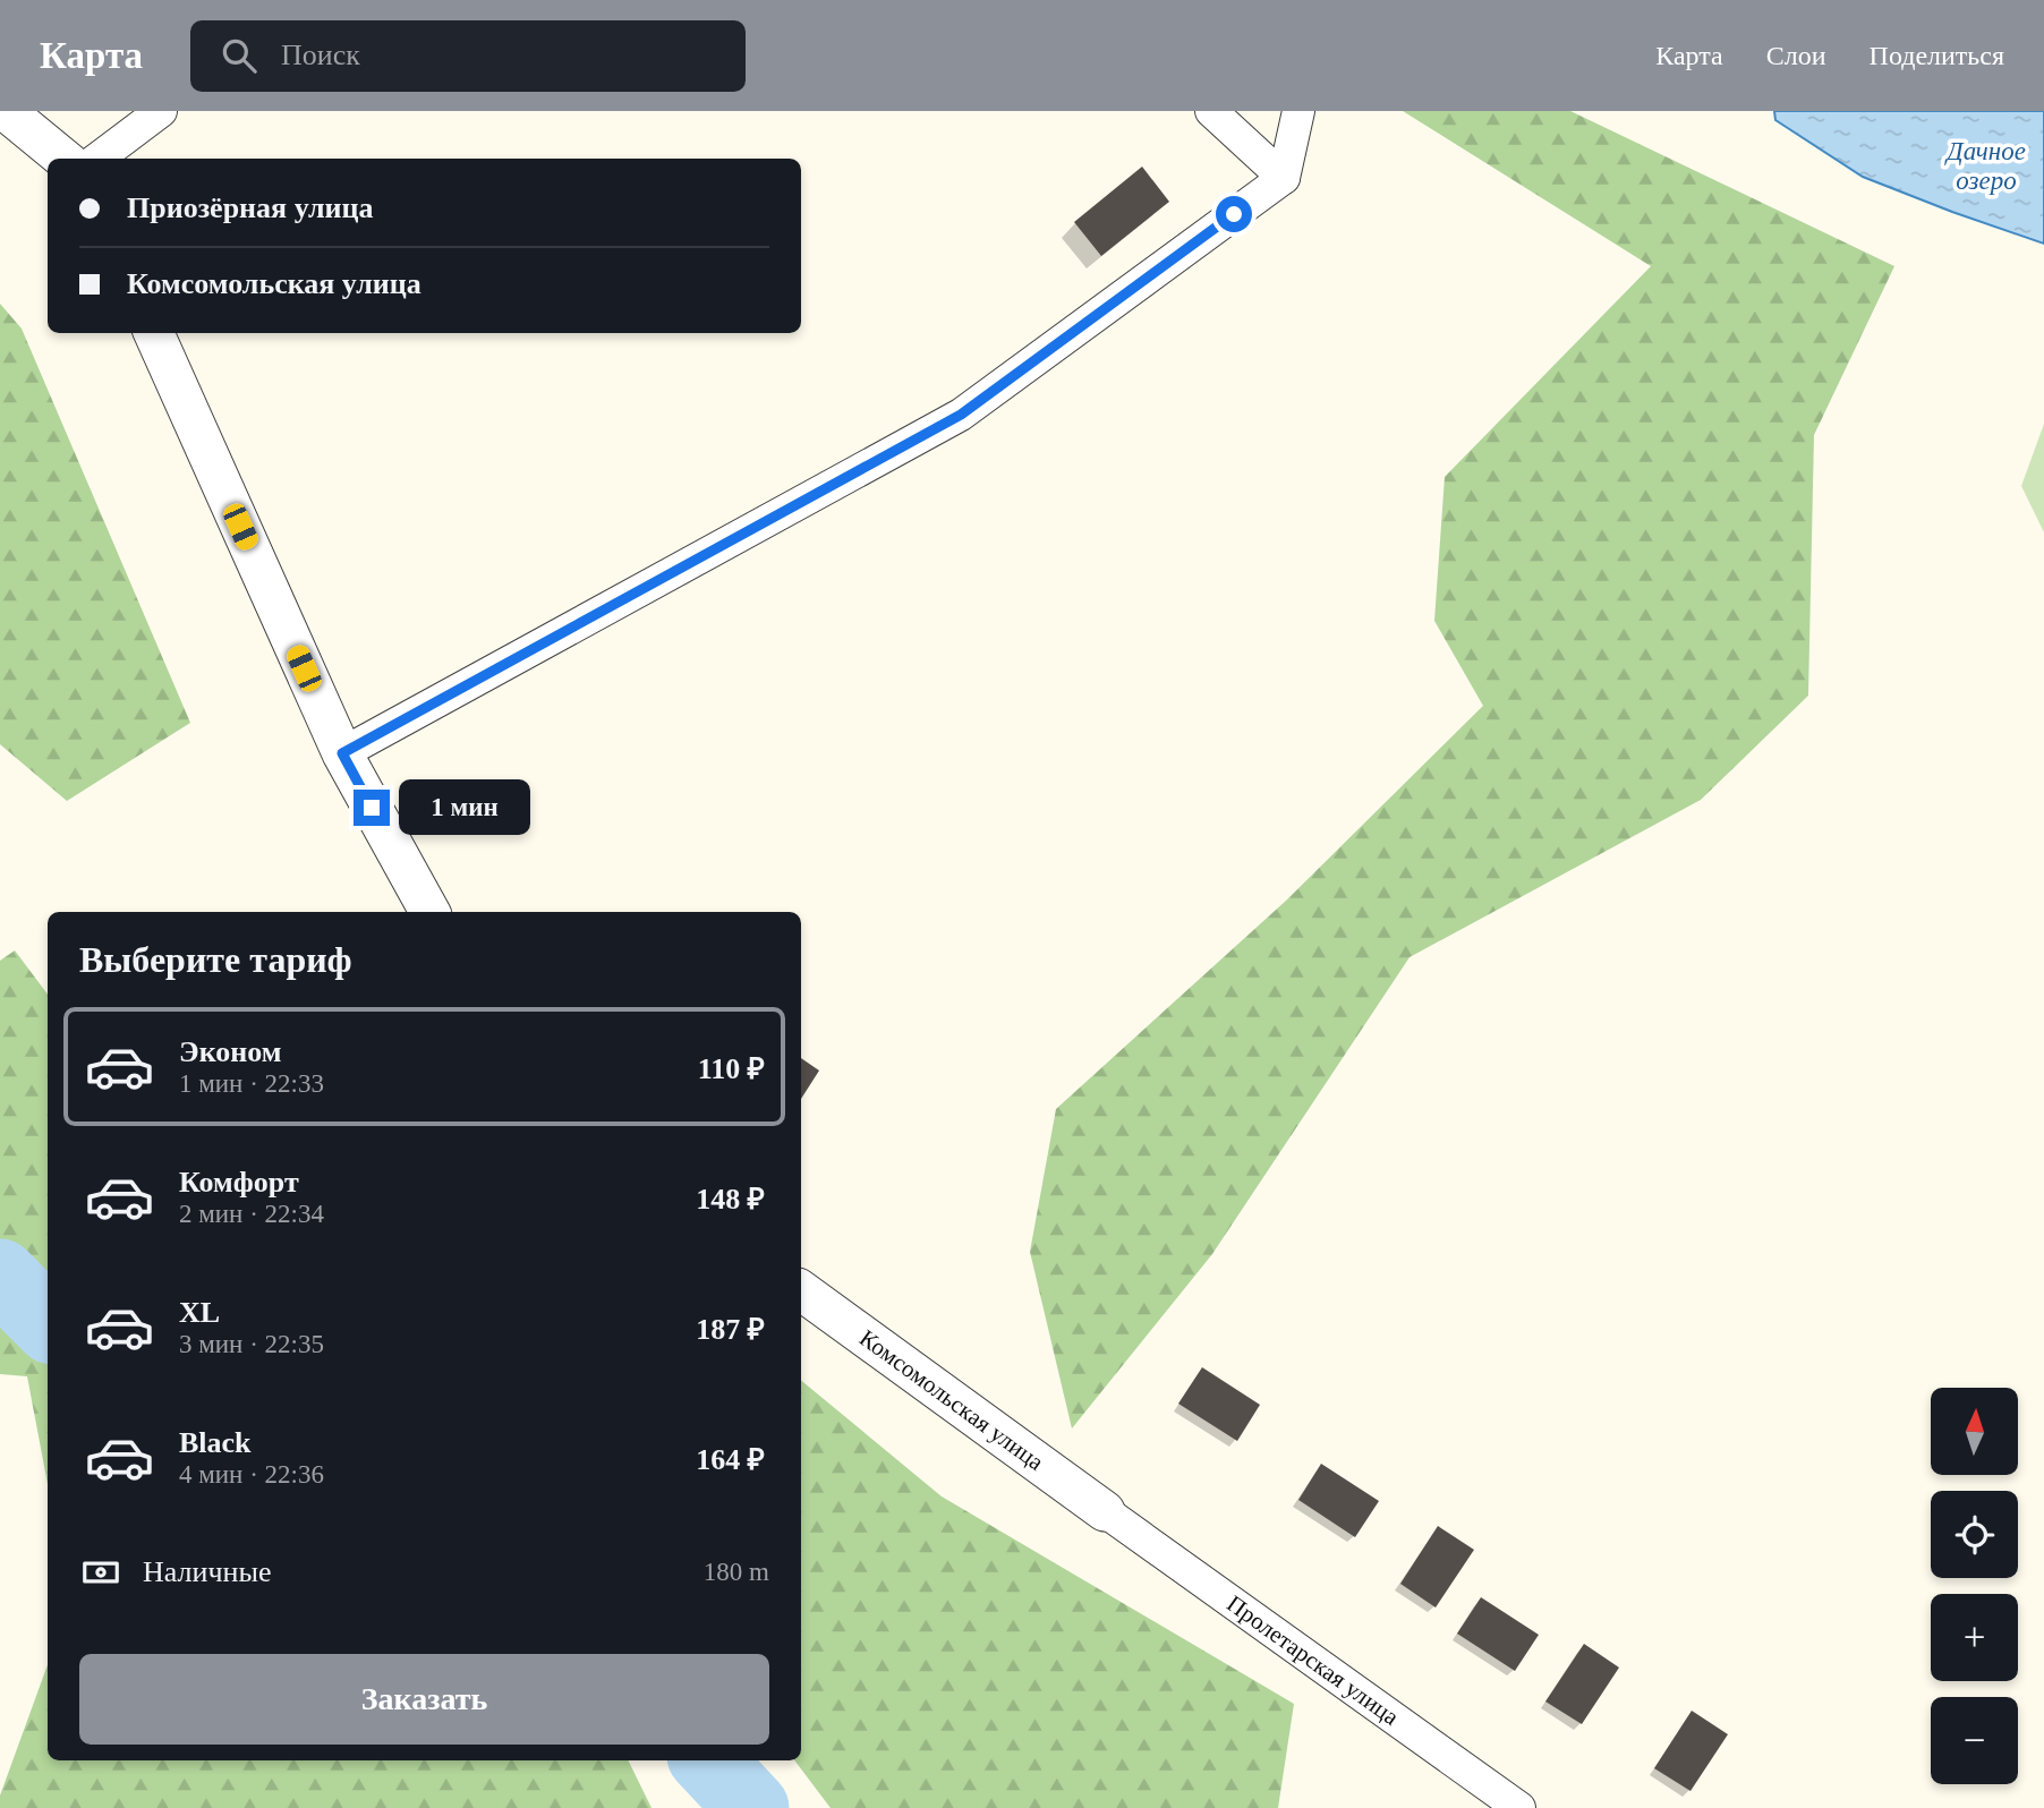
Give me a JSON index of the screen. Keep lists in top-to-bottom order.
{
  "streets": {
    "street": ["Комсомольская улица", "Пролетарская улица"]
  },
  "crossings": [
    ["Комсомольская улица", "Пролетарская улица"]
  ],
  "water": ["Дачное озеро"],
  "north": "top",
  "page": {
    "header": "Карта",
    "search": "Поиск",
    "nav": ["Карта", "Слои", "Поделиться"],
    "banner": ["Приозёрная улица", "Комсомольская улица"],
    "bubble": "1 мин",
    "heading": "Выберите тариф",
    "list": [
      {
        "name": "Эконом",
        "note": "1 мин · 22:33",
        "value": "110 ₽"
      },
      {
        "name": "Комфорт",
        "note": "2 мин · 22:34",
        "value": "148 ₽"
      },
      {
        "name": "XL",
        "note": "3 мин · 22:35",
        "value": "187 ₽"
      },
      {
        "name": "Black",
        "note": "4 мин · 22:36",
        "value": "164 ₽"
      }
    ],
    "map_buttons": ["+", "−"],
    "pay": ["Наличные", "180 m"],
    "buttons": "Заказать"
  }
}
